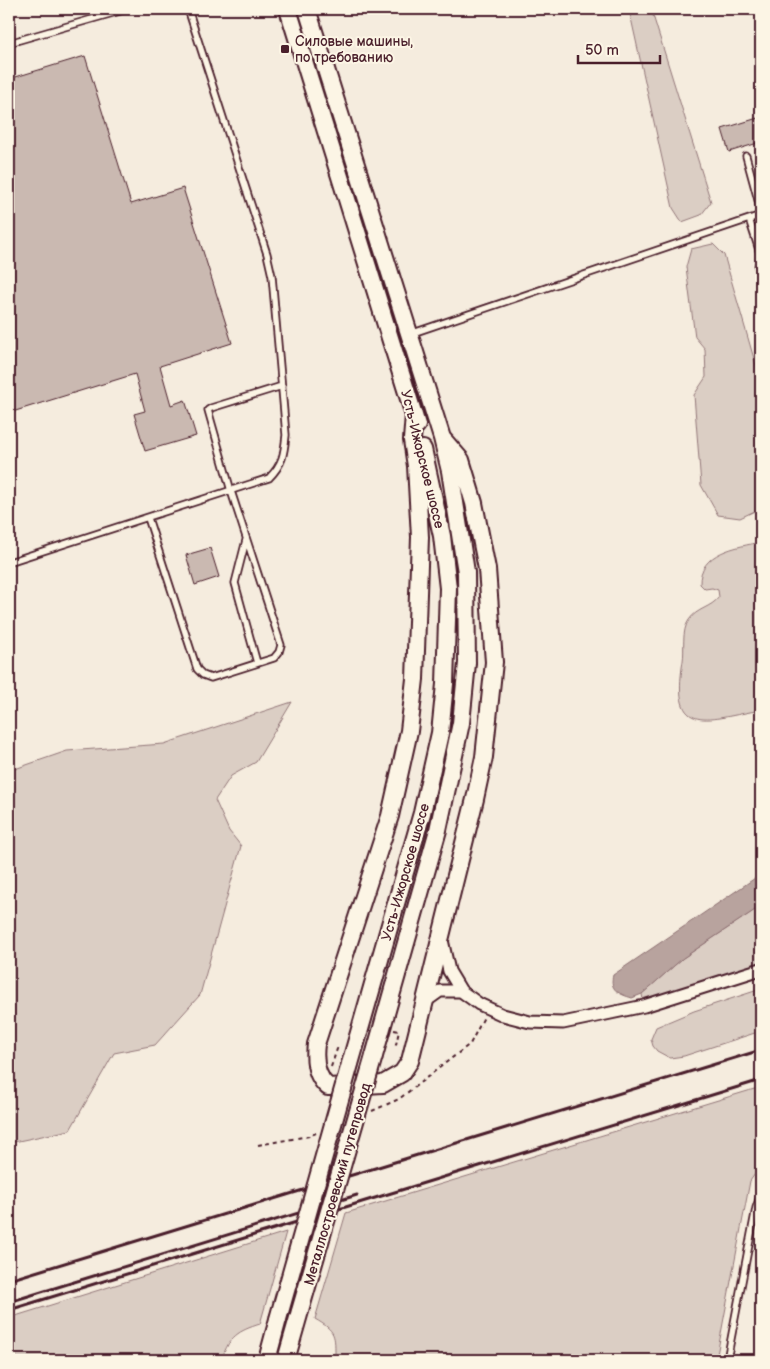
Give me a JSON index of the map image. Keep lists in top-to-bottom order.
{
  "streets": {
    "street": ["Усть-Ижорское шоссе", "Металлостроевский путепровод"]
  },
  "crossings": [
    ["Усть-Ижорское шоссе", "Металлостроевский путепровод"]
  ],
  "places": {
    "transit": ["Силовые машины, по требованию"]
  },
  "scale_bar": "50 m"
}
